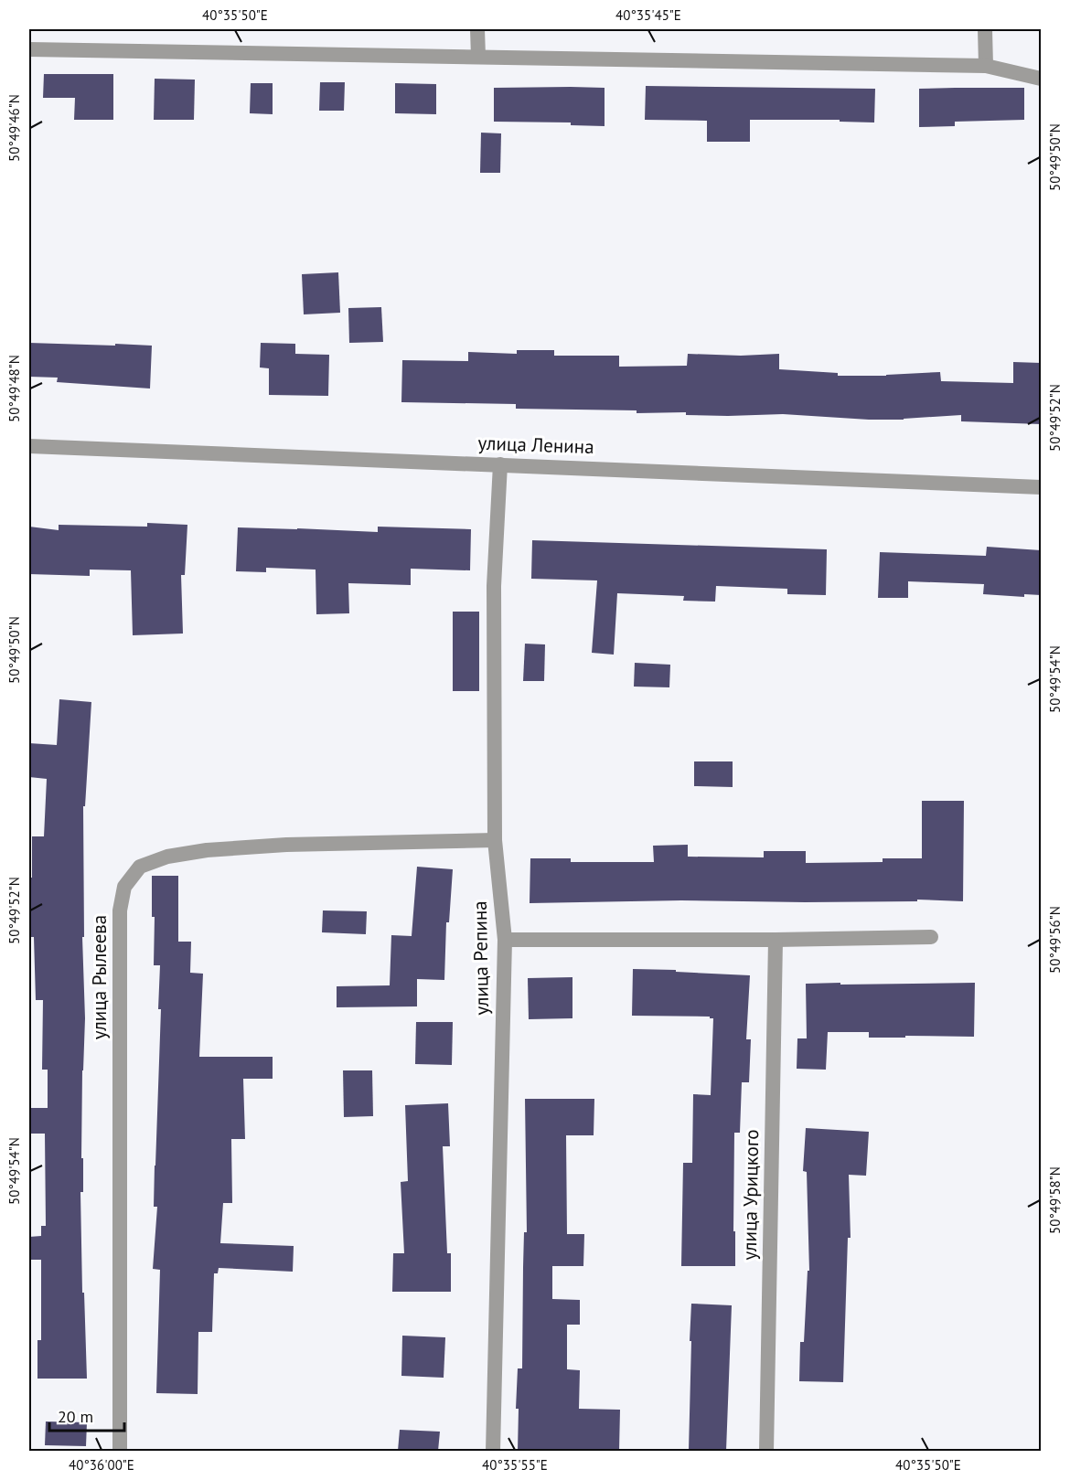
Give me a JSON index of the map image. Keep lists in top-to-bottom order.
{
  "streets": {
    "street": [
      "улица Ленина",
      "улица Репина",
      "улица Рылеева",
      "улица Урицкого"
    ]
  },
  "crossings": [
    ["улица Ленина", "улица Репина"],
    ["улица Репина", "улица Рылеева"]
  ],
  "scale_bar": "20 m",
  "coordinates": [
    "40°35'50\"E",
    "40°35'45\"E",
    "50°49'46\"N",
    "50°49'50\"N",
    "50°49'48\"N",
    "50°49'52\"N",
    "50°49'54\"N",
    "50°49'56\"N",
    "50°49'58\"N",
    "40°36'00\"E",
    "40°35'55\"E"
  ]
}
